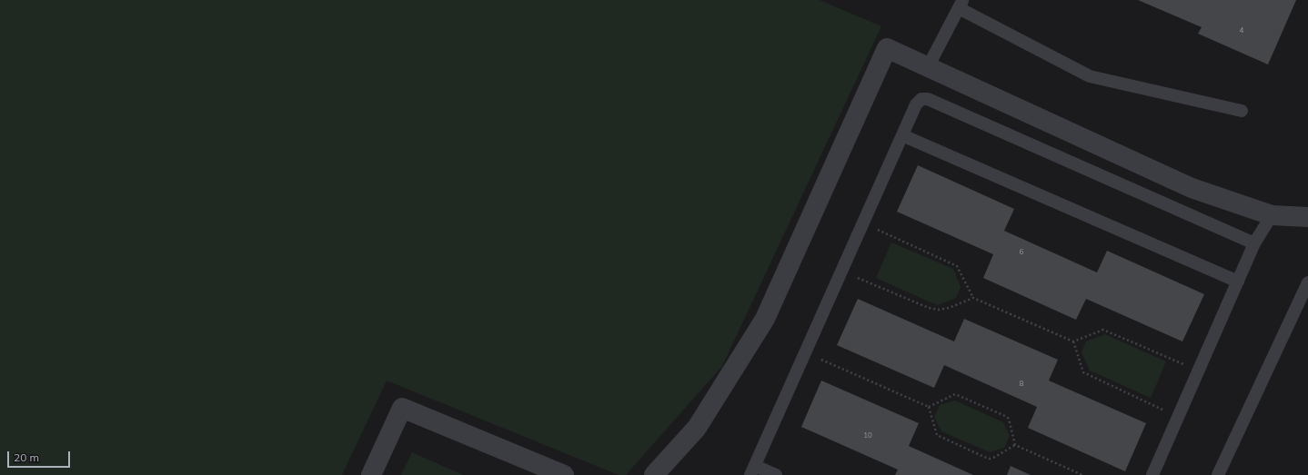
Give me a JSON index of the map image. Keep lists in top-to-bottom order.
{
  "house_numbers": [
    "4",
    "6",
    "8",
    "10"
  ],
  "scale_bar": "20 m"
}
